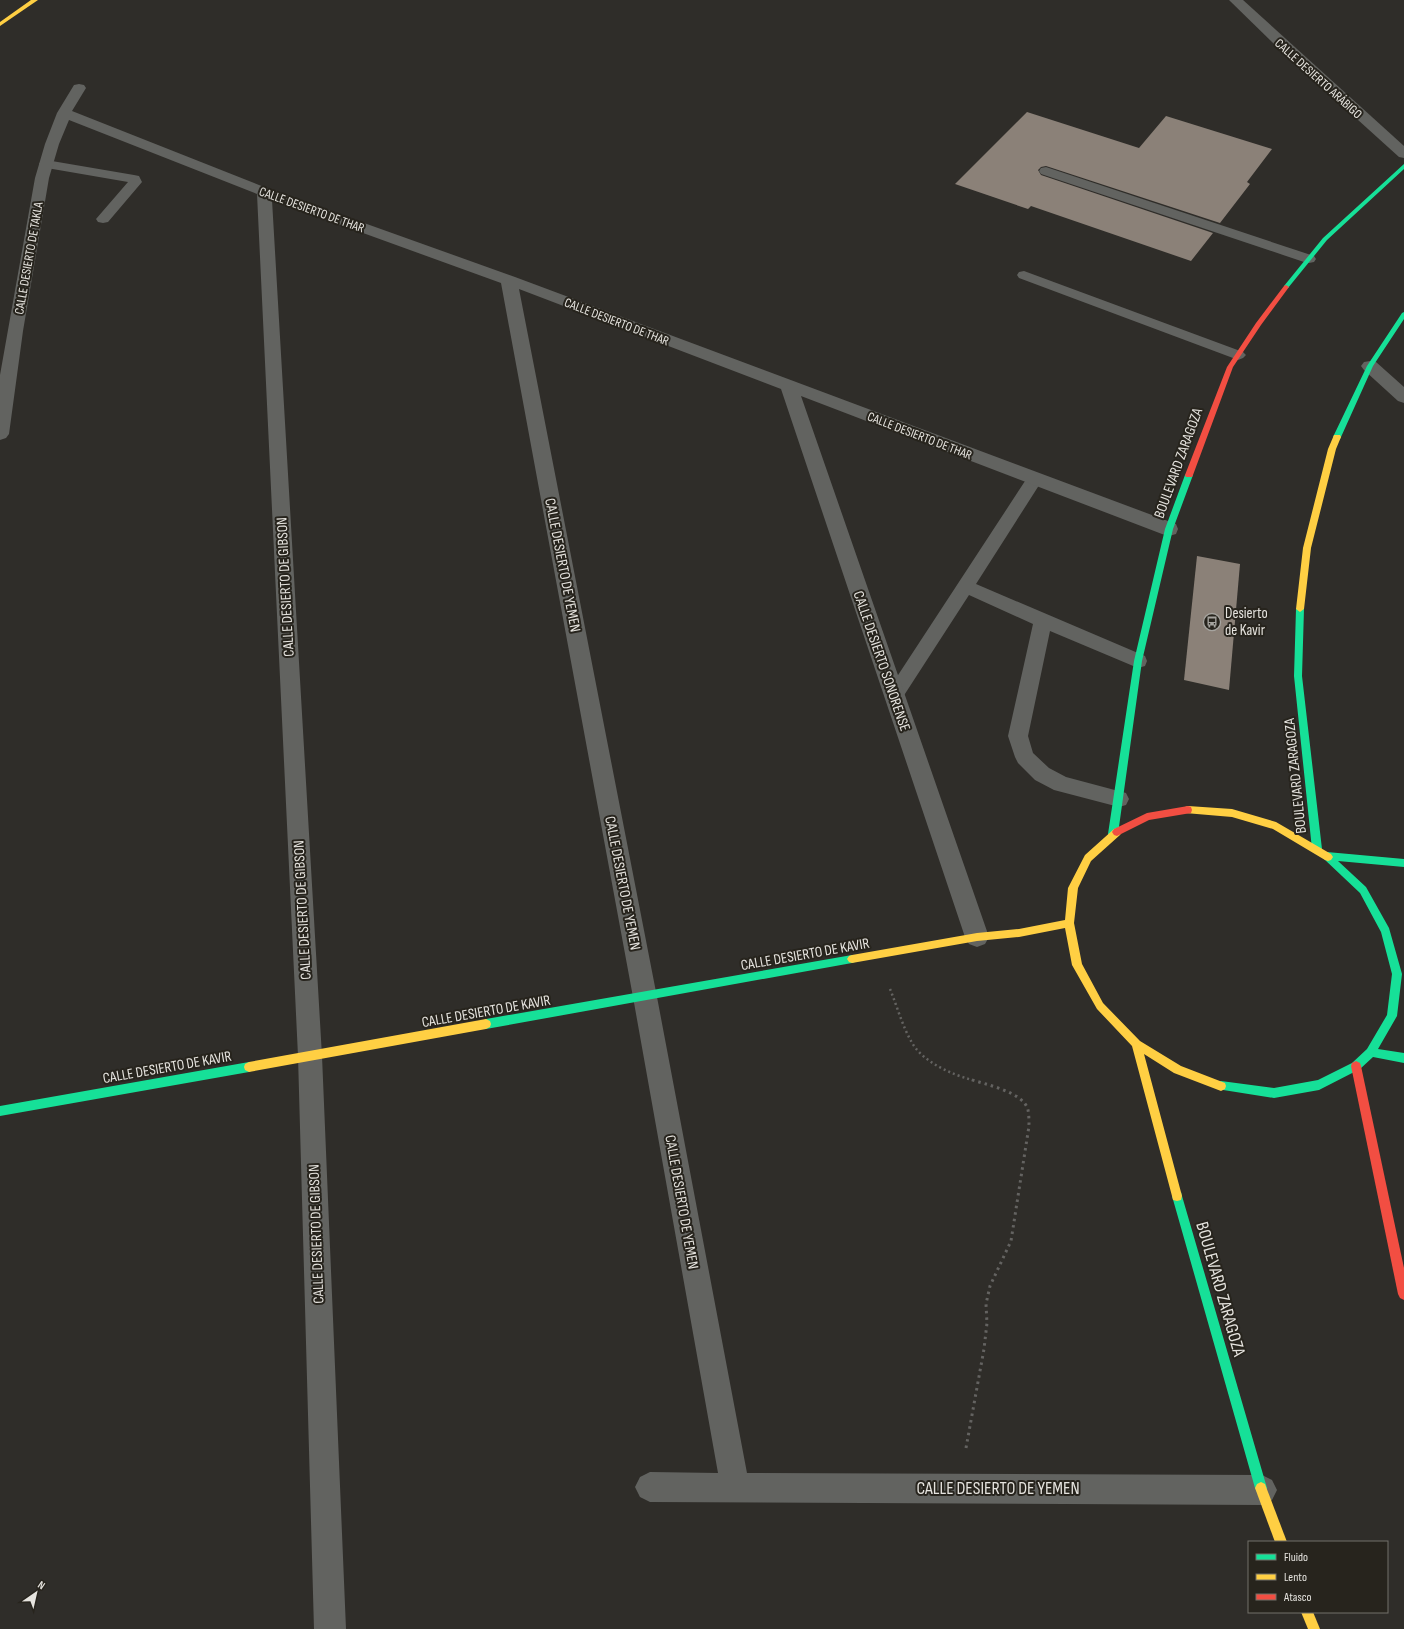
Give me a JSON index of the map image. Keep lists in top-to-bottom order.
{
  "streets": {
    "main road": ["BOULEVARD ZARAGOZA", "CALLE DESIERTO DE KAVIR"],
    "street": [
      "CALLE DESIERTO ARÁBIGO",
      "CALLE DESIERTO DE THAR",
      "CALLE DESIERTO DE TAKLA",
      "CALLE DESIERTO DE YEMEN",
      "CALLE DESIERTO DE GIBSON",
      "CALLE DESIERTO SONORENSE"
    ]
  },
  "crossings": [
    ["CALLE DESIERTO DE THAR", "CALLE DESIERTO DE TAKLA"],
    ["CALLE DESIERTO DE THAR", "BOULEVARD ZARAGOZA"],
    ["CALLE DESIERTO DE THAR", "CALLE DESIERTO DE YEMEN"],
    ["CALLE DESIERTO DE THAR", "CALLE DESIERTO DE GIBSON"],
    ["CALLE DESIERTO DE THAR", "CALLE DESIERTO SONORENSE"],
    ["BOULEVARD ZARAGOZA", "CALLE DESIERTO DE YEMEN"],
    ["CALLE DESIERTO DE YEMEN", "CALLE DESIERTO DE KAVIR"],
    ["CALLE DESIERTO DE GIBSON", "CALLE DESIERTO DE KAVIR"],
    ["CALLE DESIERTO SONORENSE", "CALLE DESIERTO DE KAVIR"]
  ],
  "places": {
    "bus stop": ["Desierto de Kavir"]
  },
  "legend": ["Fluido", "Lento", "Atasco"],
  "north": "top right"
}
